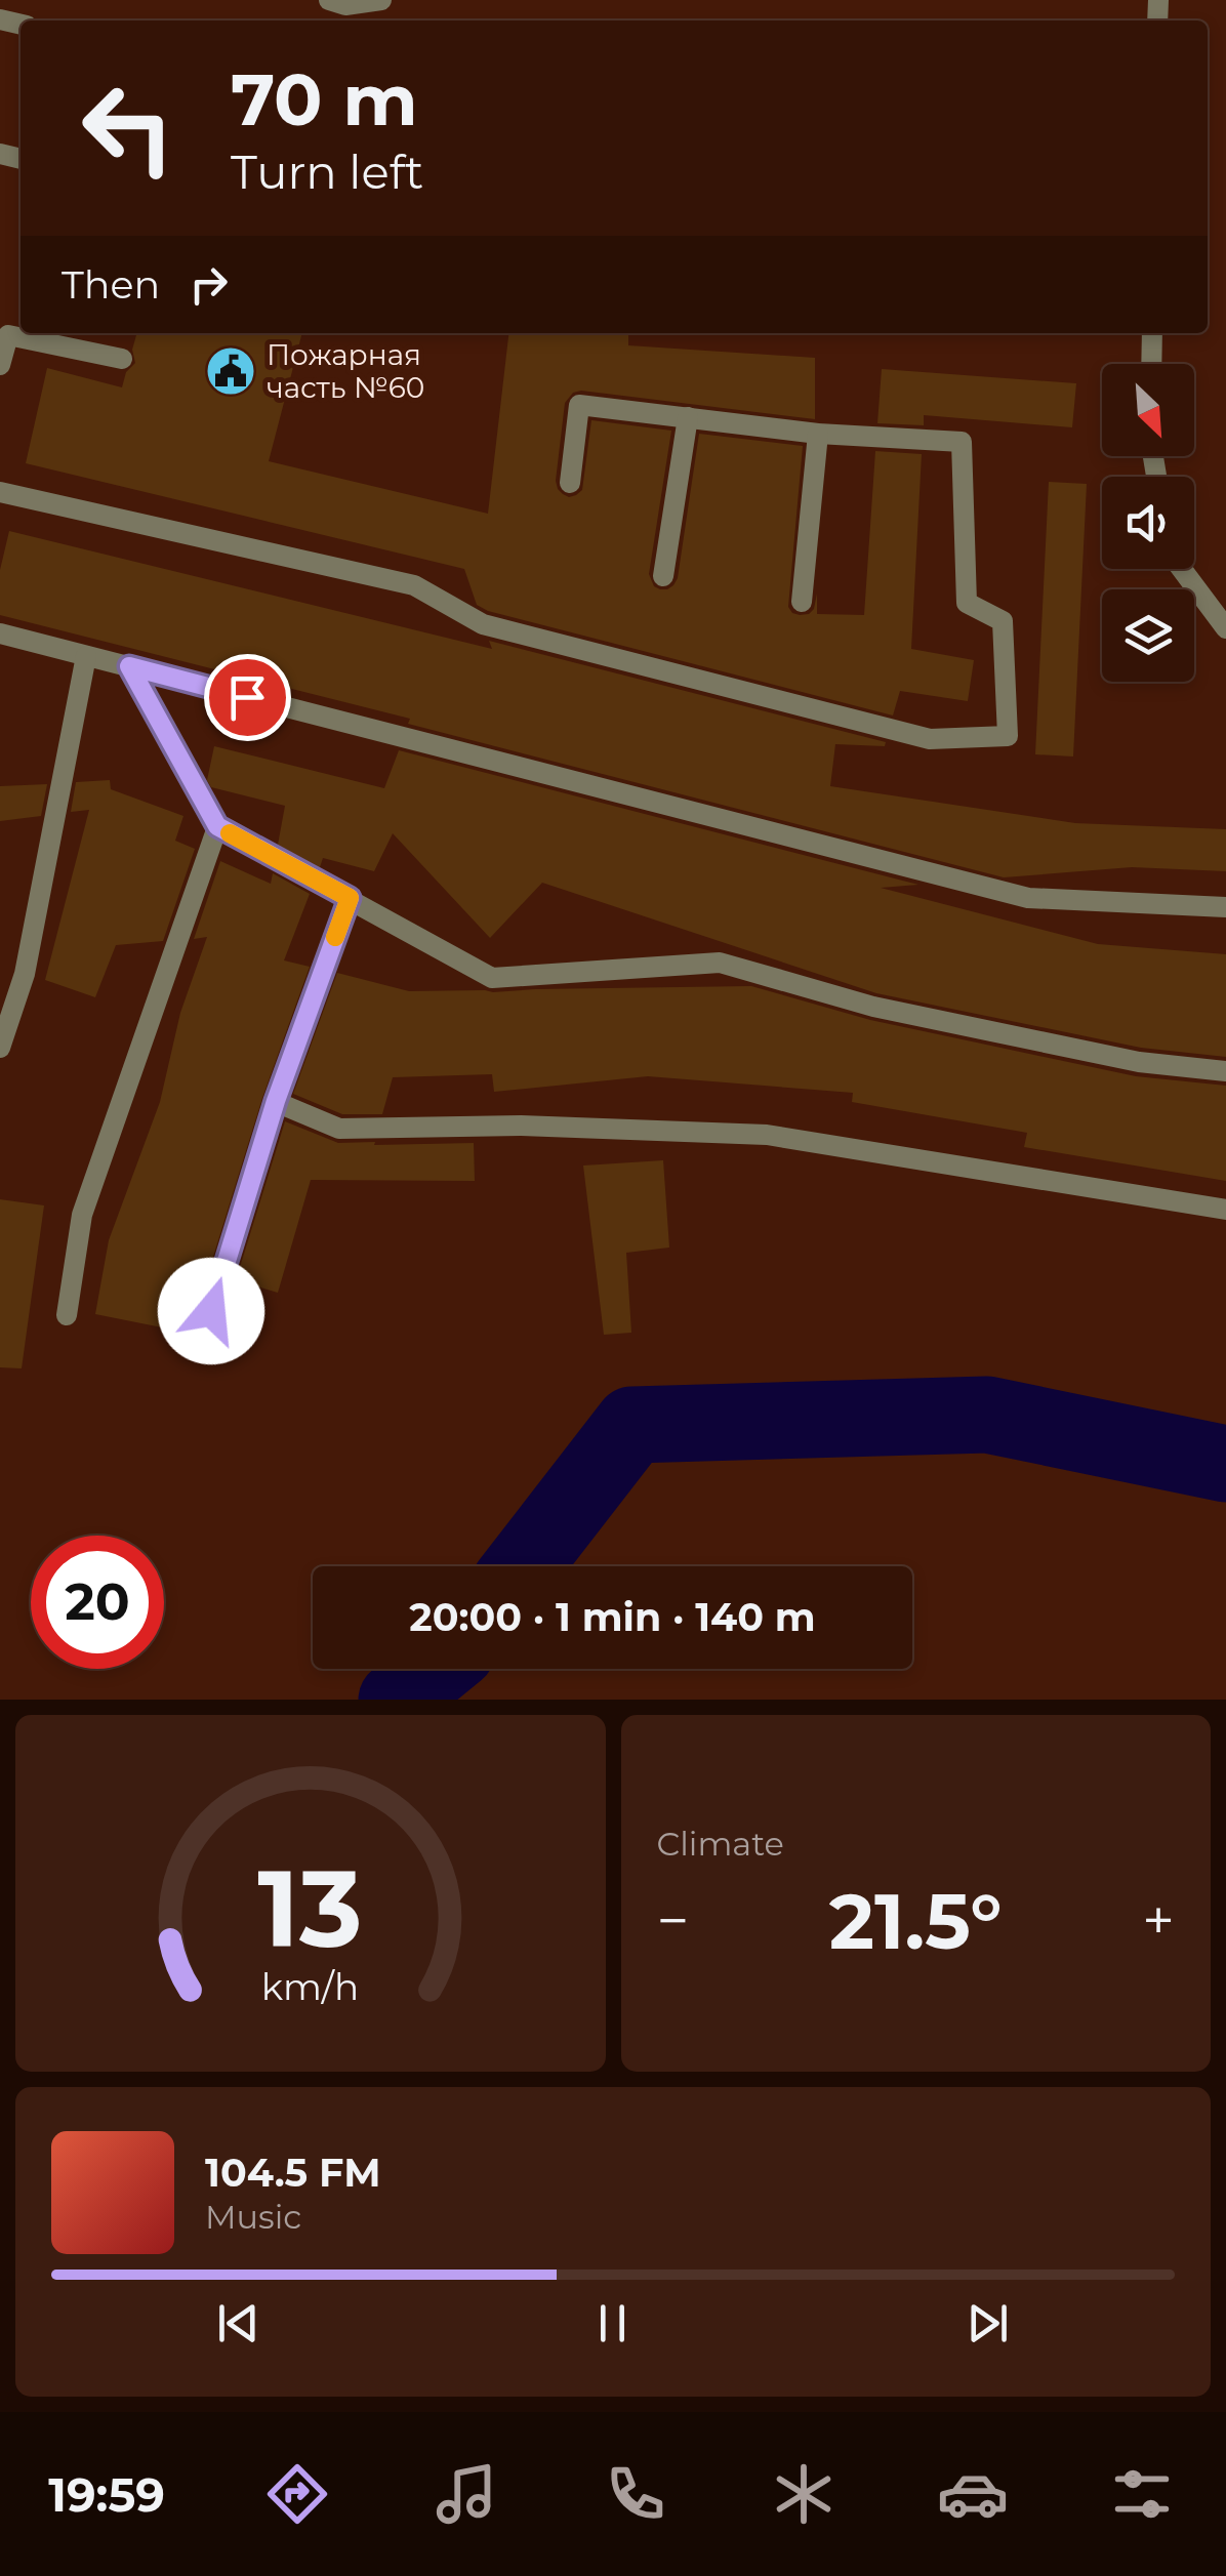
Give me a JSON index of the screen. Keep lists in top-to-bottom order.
{
  "places": {
    "public building": ["Пожарная часть №60"]
  },
  "north": "bottom right",
  "page": {
    "turn": ["70 m", "Turn left"],
    "then": "Then",
    "limit": "20",
    "trip": "20:00 · 1 min · 140 m",
    "tile": "Climate",
    "heat": ["−", "21.5°", "+"],
    "song": ["104.5 FM", "Music"],
    "tabs": "19:59",
    "gauge": ["13", "km/h"]
  }
}
